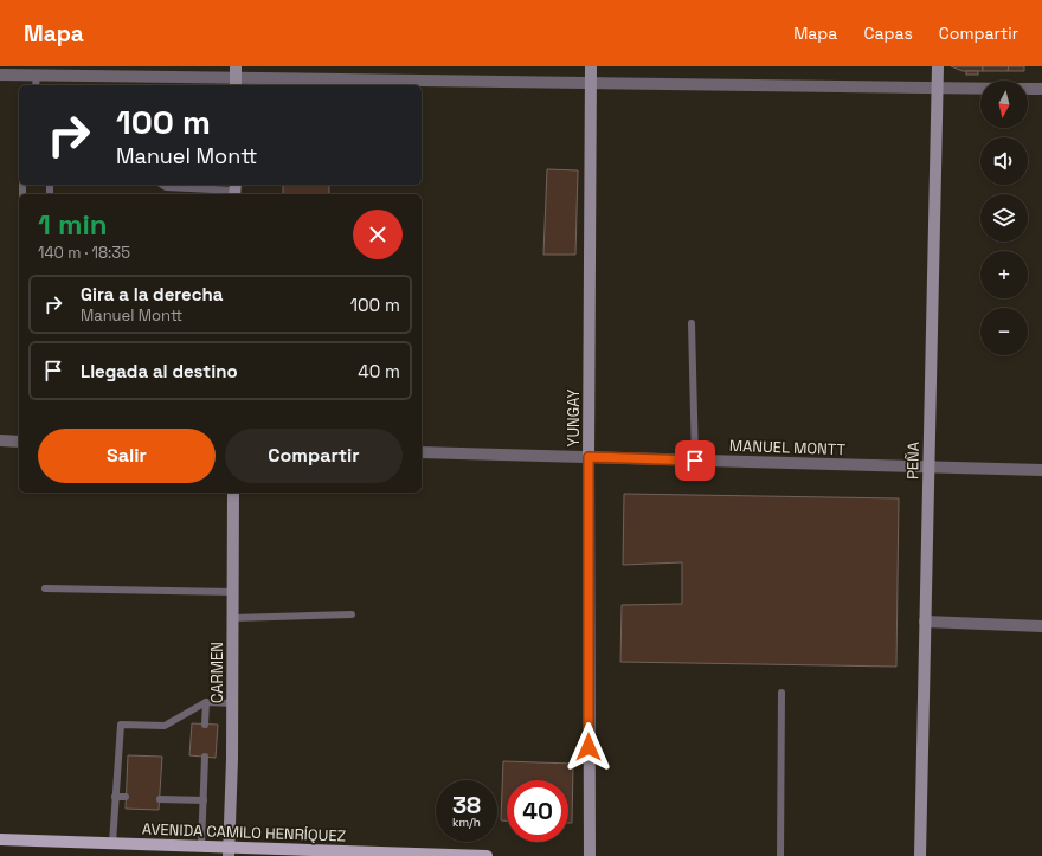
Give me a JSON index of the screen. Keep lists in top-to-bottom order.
{
  "streets": {
    "main road": ["AVENIDA CAMILO HENRÍQUEZ"],
    "street": [
      "YUNGAY",
      "MANUEL MONTT",
      "PEÑA",
      "CARMEN"
    ]
  },
  "crossings": [
    ["YUNGAY", "MANUEL MONTT"],
    ["MANUEL MONTT", "PEÑA"],
    ["CARMEN", "AVENIDA CAMILO HENRÍQUEZ"]
  ],
  "north": "bottom",
  "page": {
    "header": "Mapa",
    "nav": ["Mapa", "Capas", "Compartir"],
    "map_buttons": ["+", "−"],
    "turn": ["100 m", "Manuel Montt"],
    "heading": ["1 min", "140 m · 18:35"],
    "list": [
      {
        "name": "Gira a la derecha",
        "note": "Manuel Montt",
        "value": "100 m"
      },
      {
        "name": "Llegada al destino",
        "value": "40 m"
      }
    ],
    "buttons": ["Salir", "Compartir"],
    "speed": "38 km/h",
    "limit": "40"
  }
}
